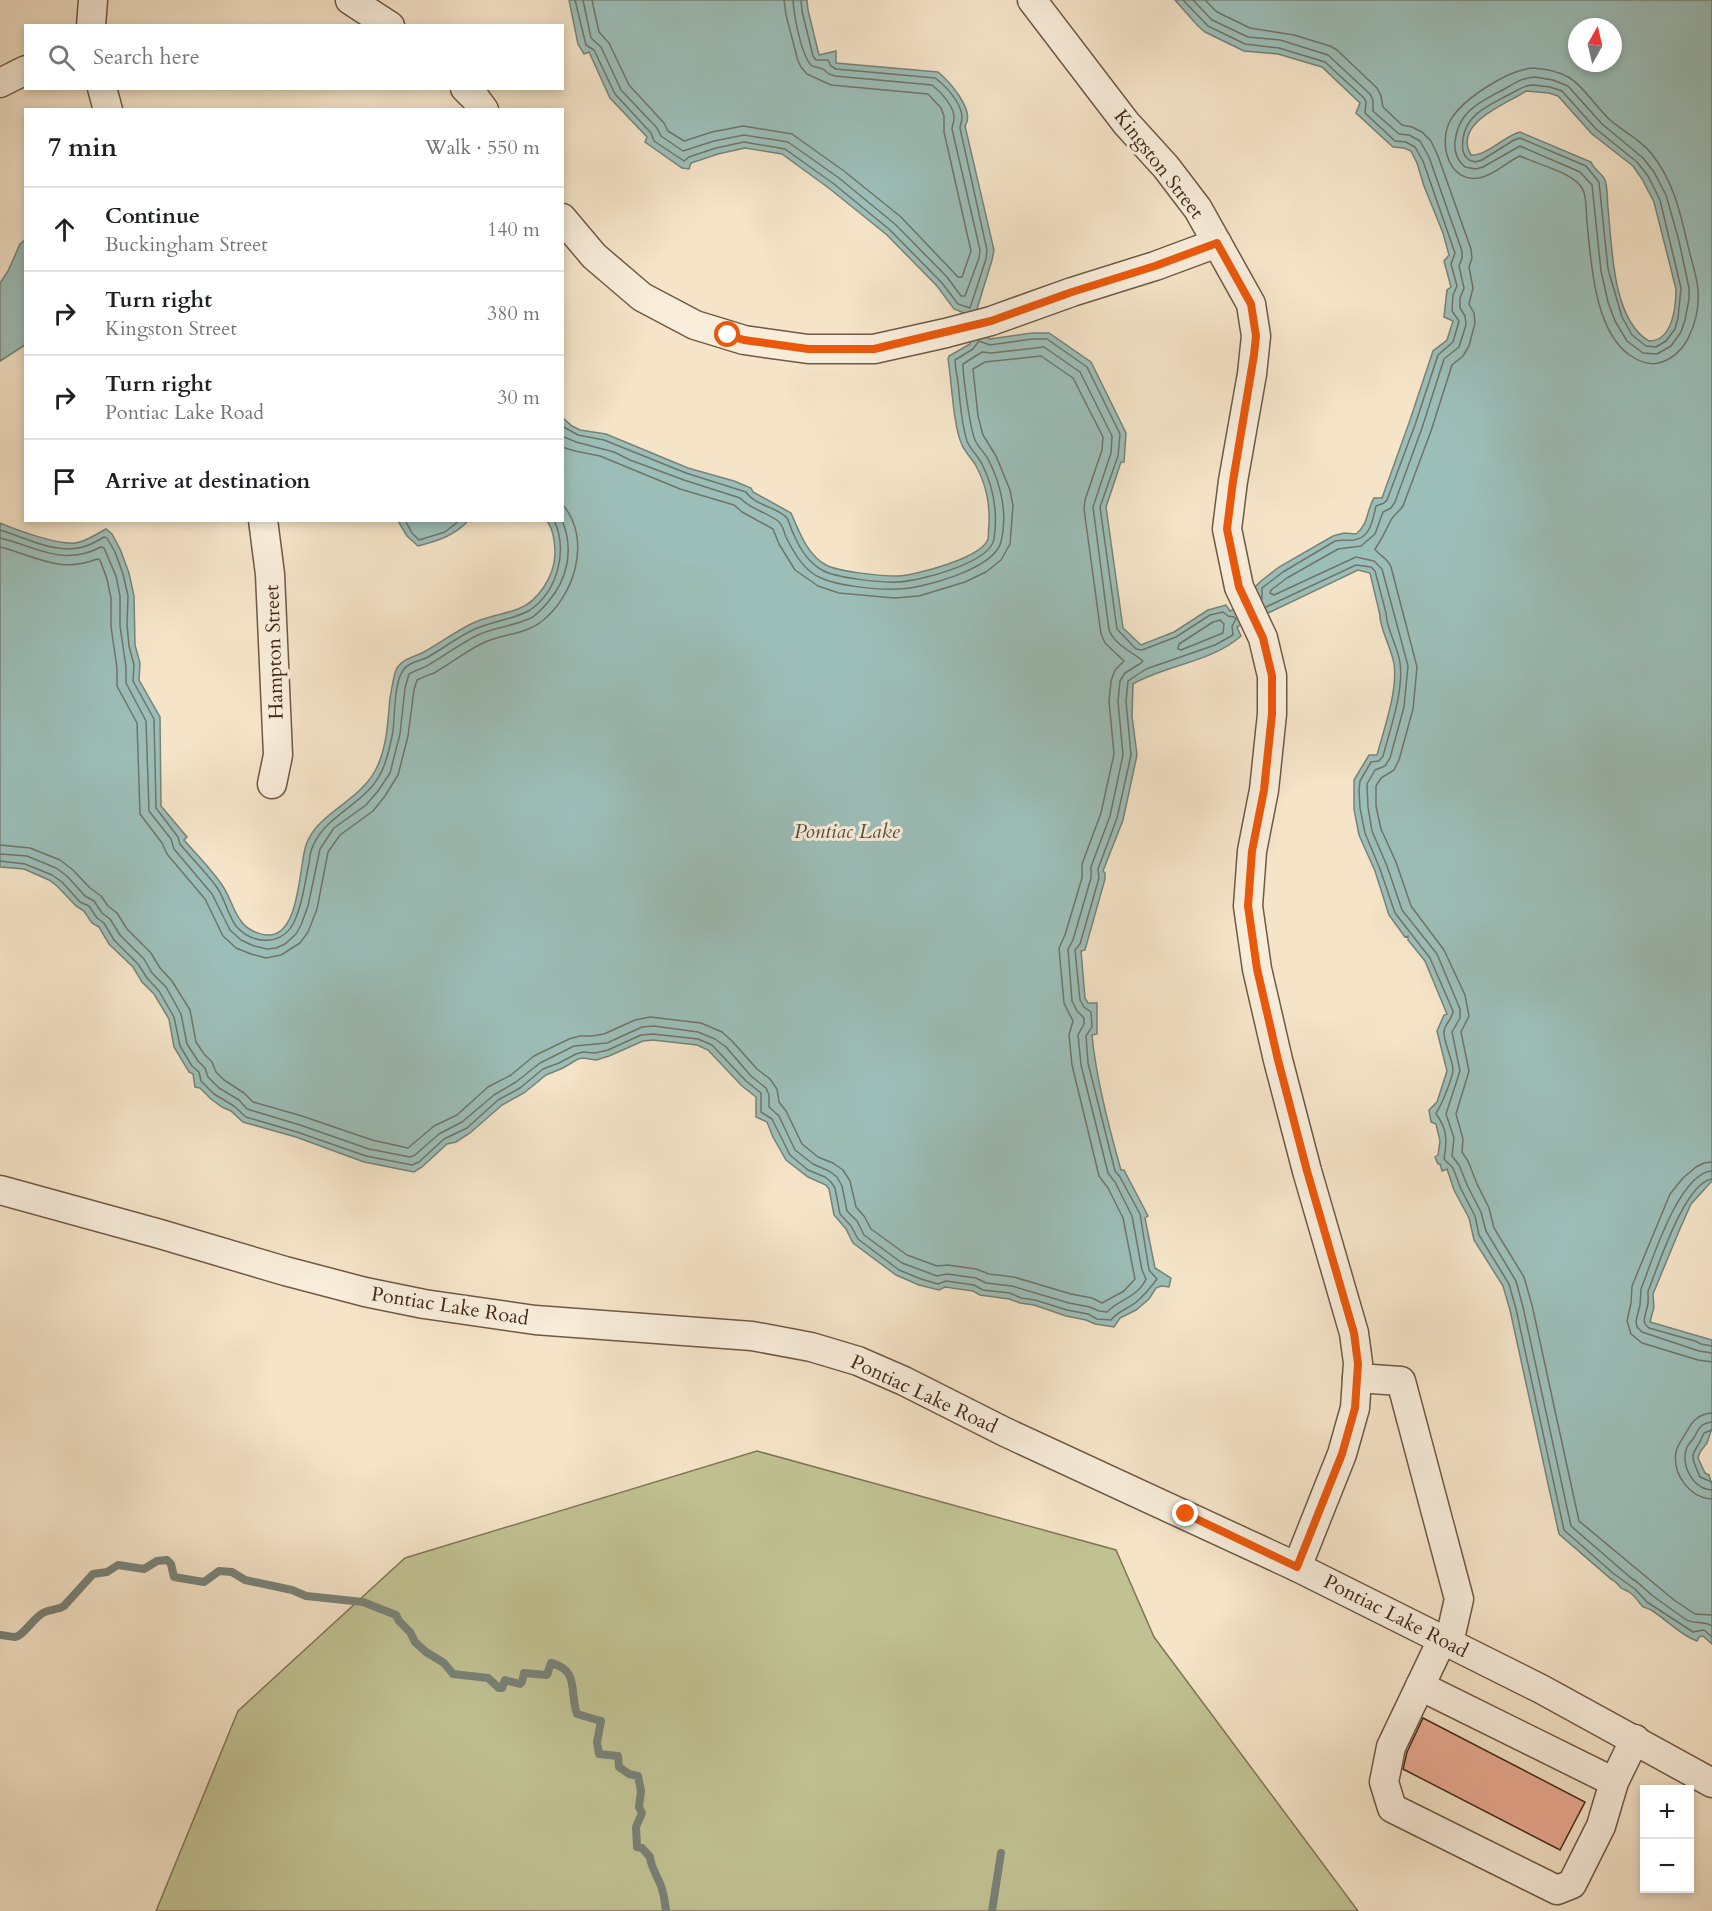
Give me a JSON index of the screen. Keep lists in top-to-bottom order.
{
  "streets": {
    "street": ["Kingston Street", "Hampton Street", "Pontiac Lake Road"]
  },
  "crossings": [
    ["Kingston Street", "Pontiac Lake Road"]
  ],
  "water": ["Pontiac Lake"],
  "north": "top",
  "page": {
    "search": "Search here",
    "heading": ["7 min", "Walk · 550 m"],
    "list": [
      ["Continue", "Buckingham Street", "140 m"],
      ["Turn right", "Kingston Street", "380 m"],
      ["Turn right", "Pontiac Lake Road", "30 m"],
      "Arrive at destination"
    ],
    "map_buttons": ["+", "−"]
  }
}
